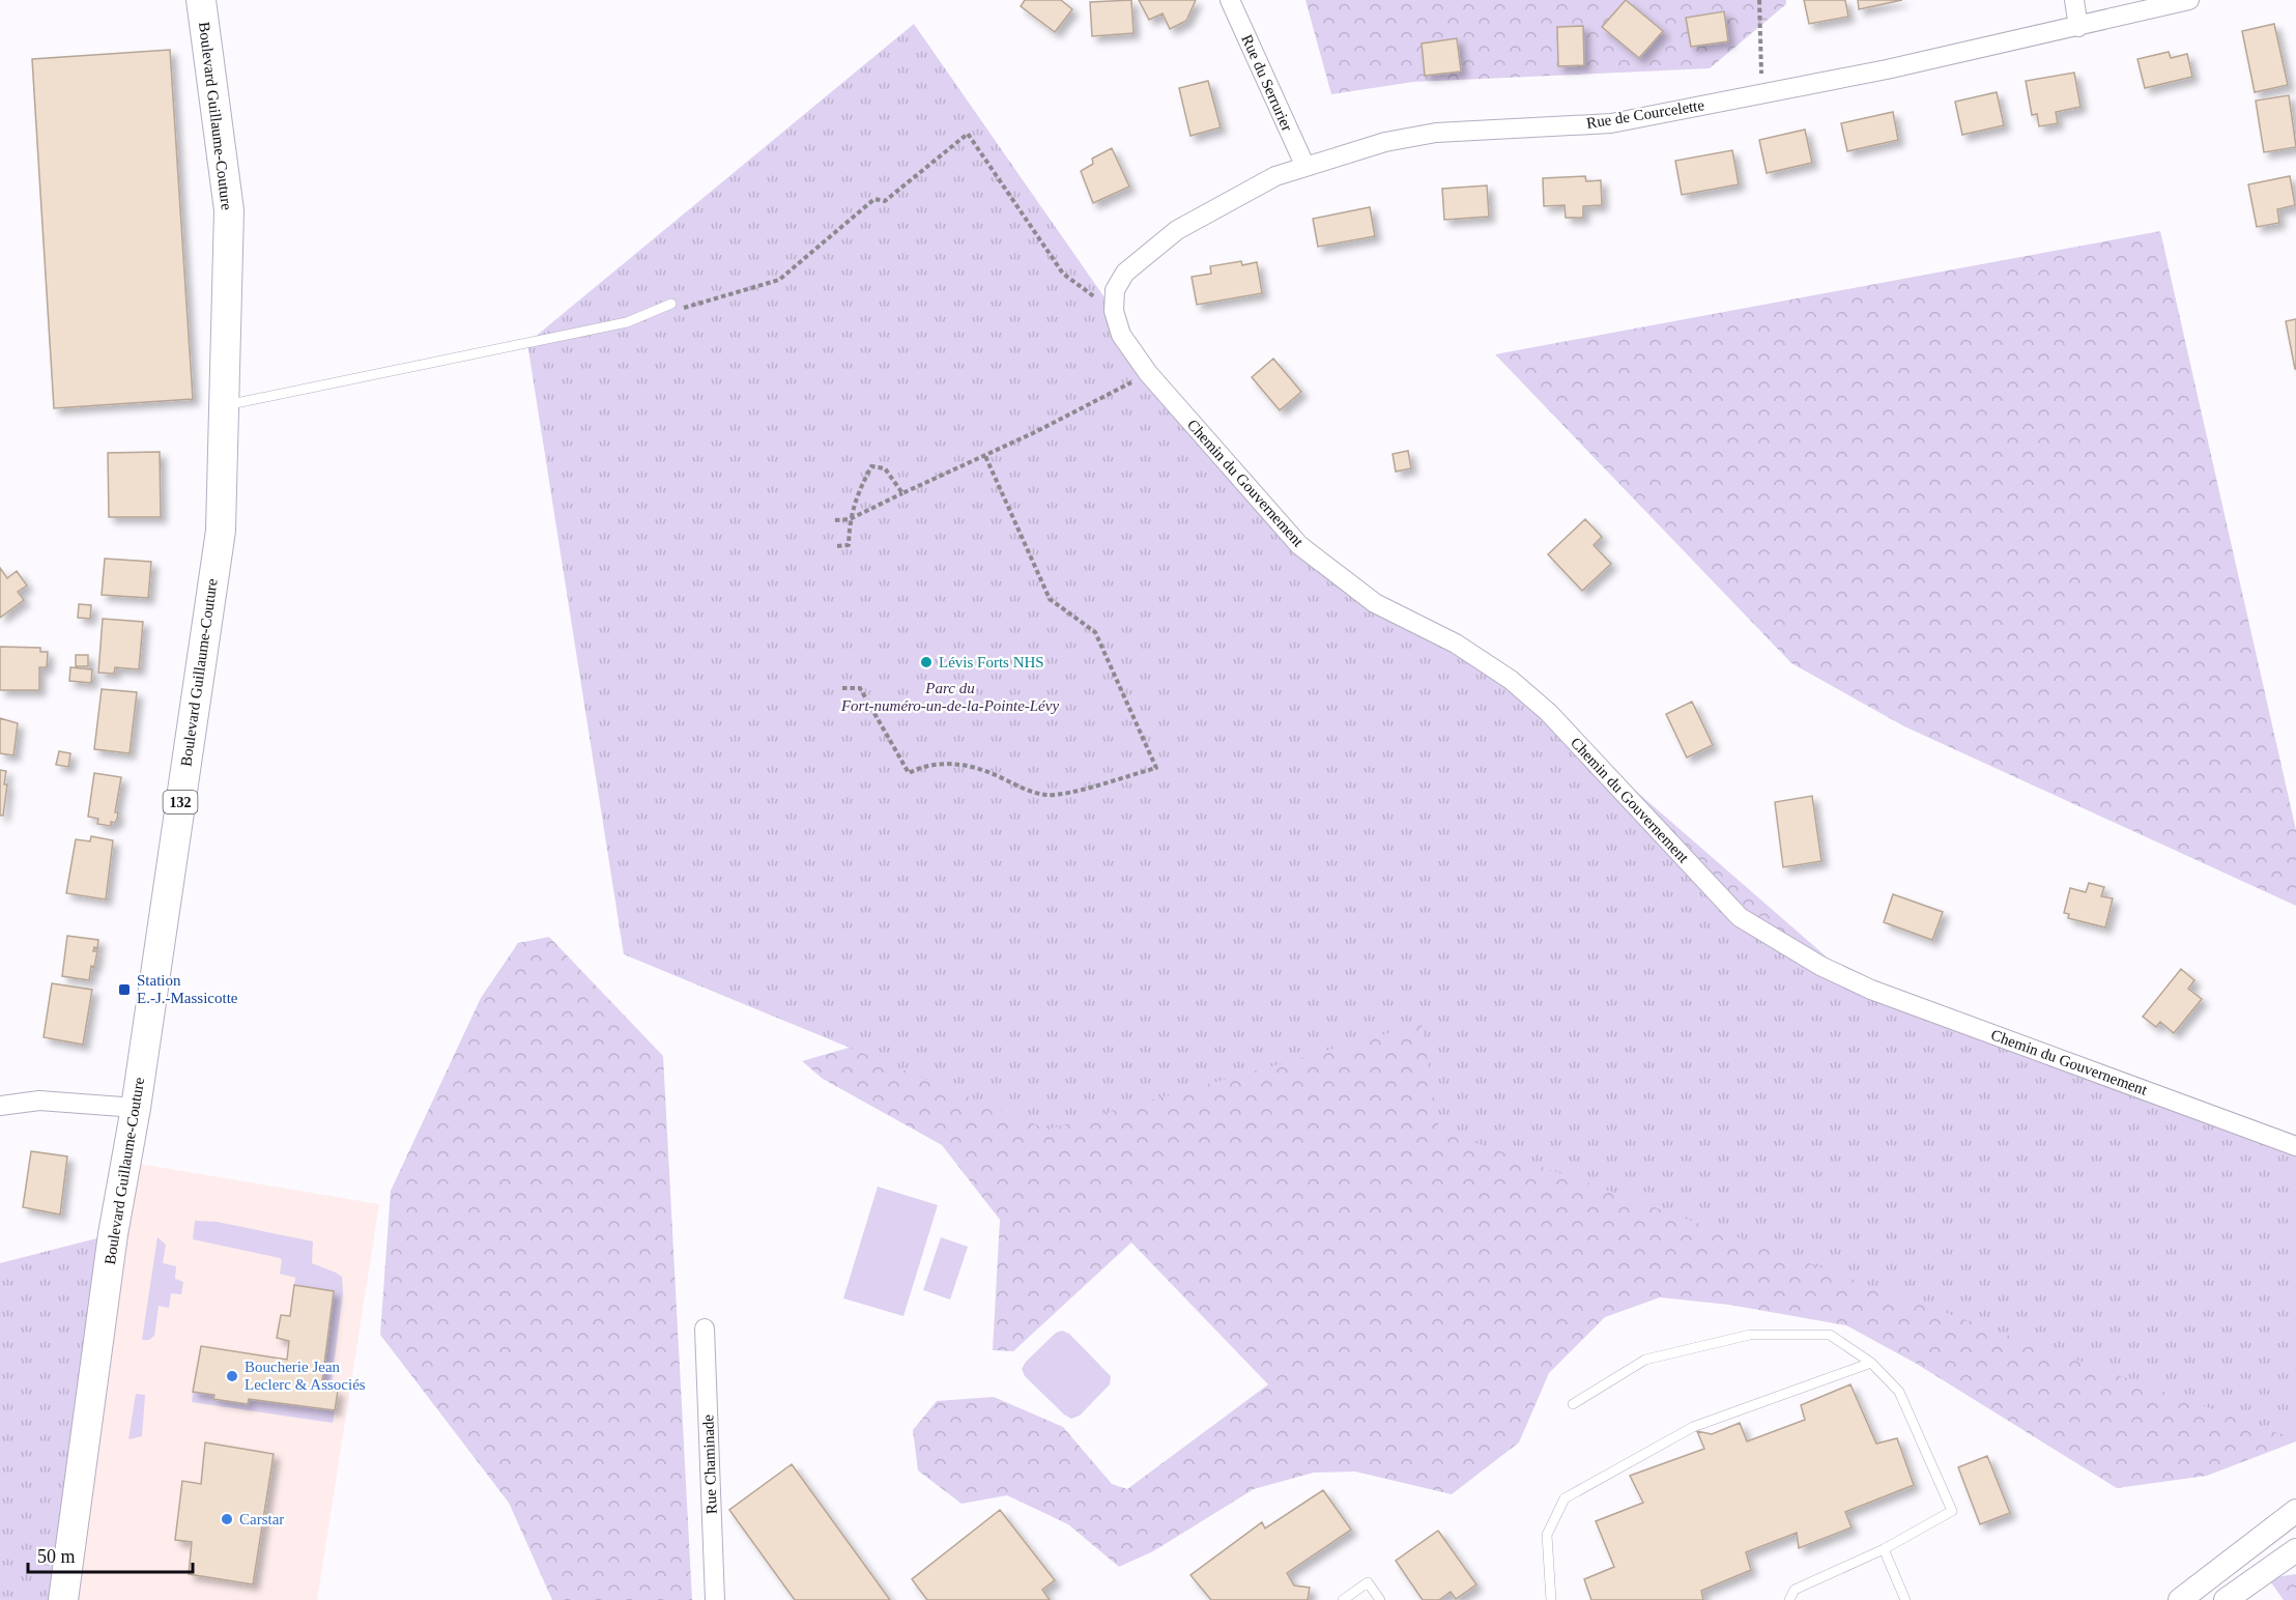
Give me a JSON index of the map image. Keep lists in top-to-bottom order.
{
  "streets": {
    "main road": ["Boulevard Guillaume-Couture", "132"],
    "street": [
      "Rue du Serrurier",
      "Rue de Courcelette",
      "Chemin du Gouvernement",
      "Rue Chaminade"
    ]
  },
  "crossings": [
    ["Rue du Serrurier", "Rue de Courcelette"],
    ["Rue de Courcelette", "Chemin du Gouvernement"]
  ],
  "parks": ["Parc du Fort-numéro-un-de-la-Pointe-Lévy"],
  "places": {
    "other": ["Lévis Forts NHS", "Boucherie Jean Leclerc & Associés", "Carstar"],
    "transit": ["Station E.-J.-Massicotte"]
  },
  "scale_bar": "50 m"
}
